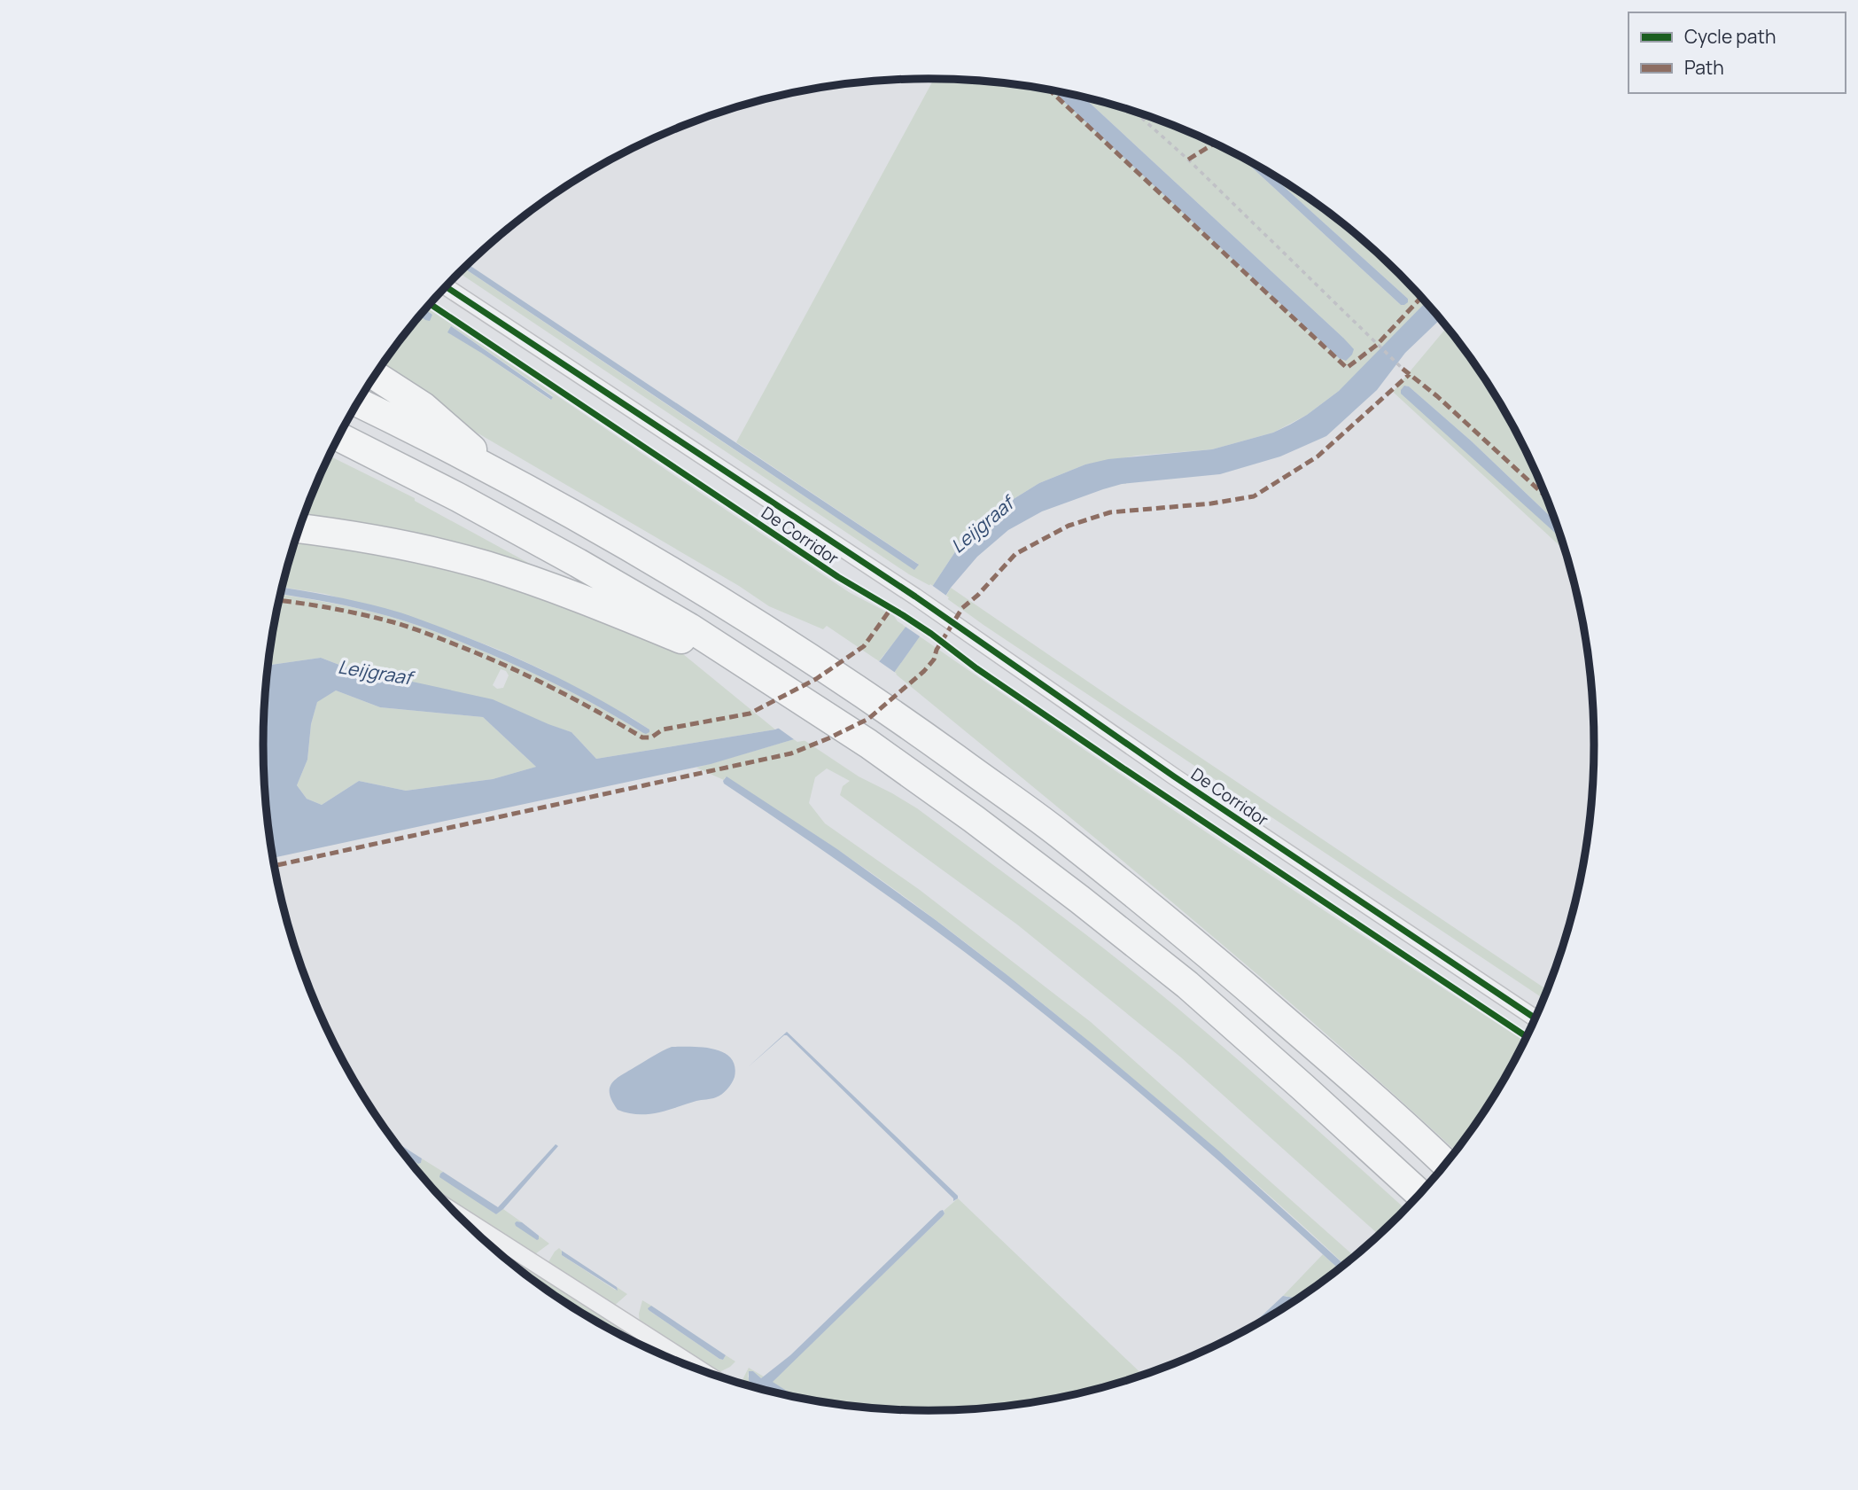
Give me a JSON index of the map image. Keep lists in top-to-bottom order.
{
  "streets": {
    "street": ["De Corridor"]
  },
  "water": ["Leijgraaf"],
  "legend": ["Cycle path", "Path"]
}
